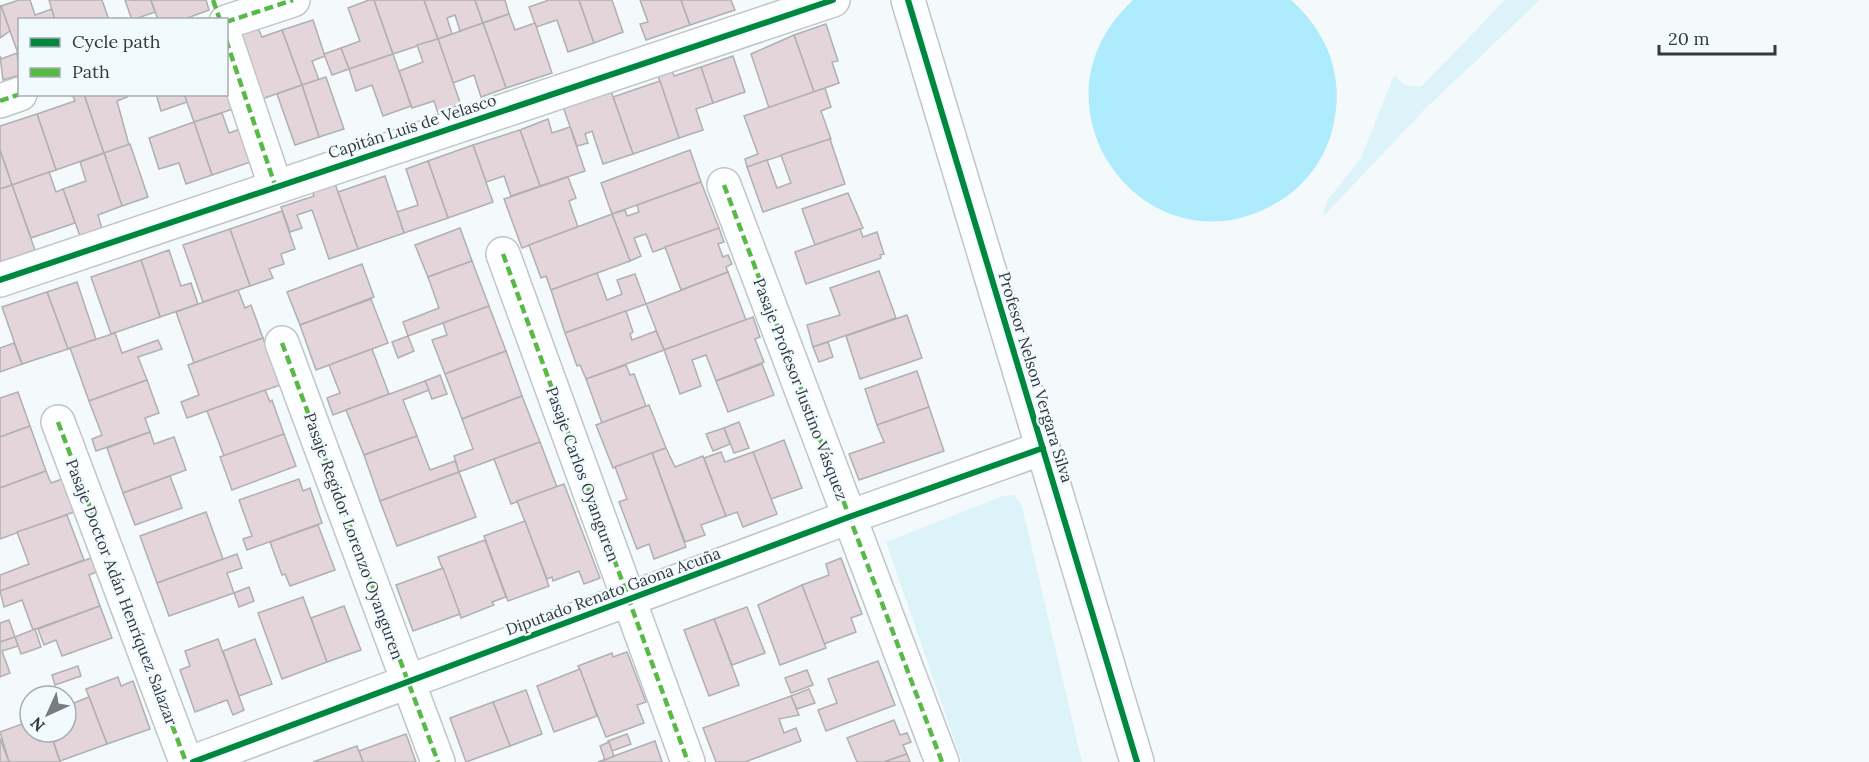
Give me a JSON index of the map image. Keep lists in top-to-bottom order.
{
  "streets": {
    "street": [
      "Capitán Luis de Velasco",
      "Profesor Nelson Vergara Silva",
      "Pasaje Profesor Justino Vásquez",
      "Pasaje Carlos Oyanguren",
      "Pasaje Regidor Lorenzo Oyanguren",
      "Diputado Renato Gaona Acuña",
      "Pasaje Doctor Adán Henríquez Salazar"
    ]
  },
  "crossings": [
    ["Profesor Nelson Vergara Silva", "Diputado Renato Gaona Acuña"],
    ["Pasaje Profesor Justino Vásquez", "Diputado Renato Gaona Acuña"],
    ["Pasaje Carlos Oyanguren", "Diputado Renato Gaona Acuña"],
    ["Pasaje Regidor Lorenzo Oyanguren", "Diputado Renato Gaona Acuña"]
  ],
  "legend": ["Cycle path", "Path"],
  "scale_bar": "20 m",
  "north": "bottom left"
}
